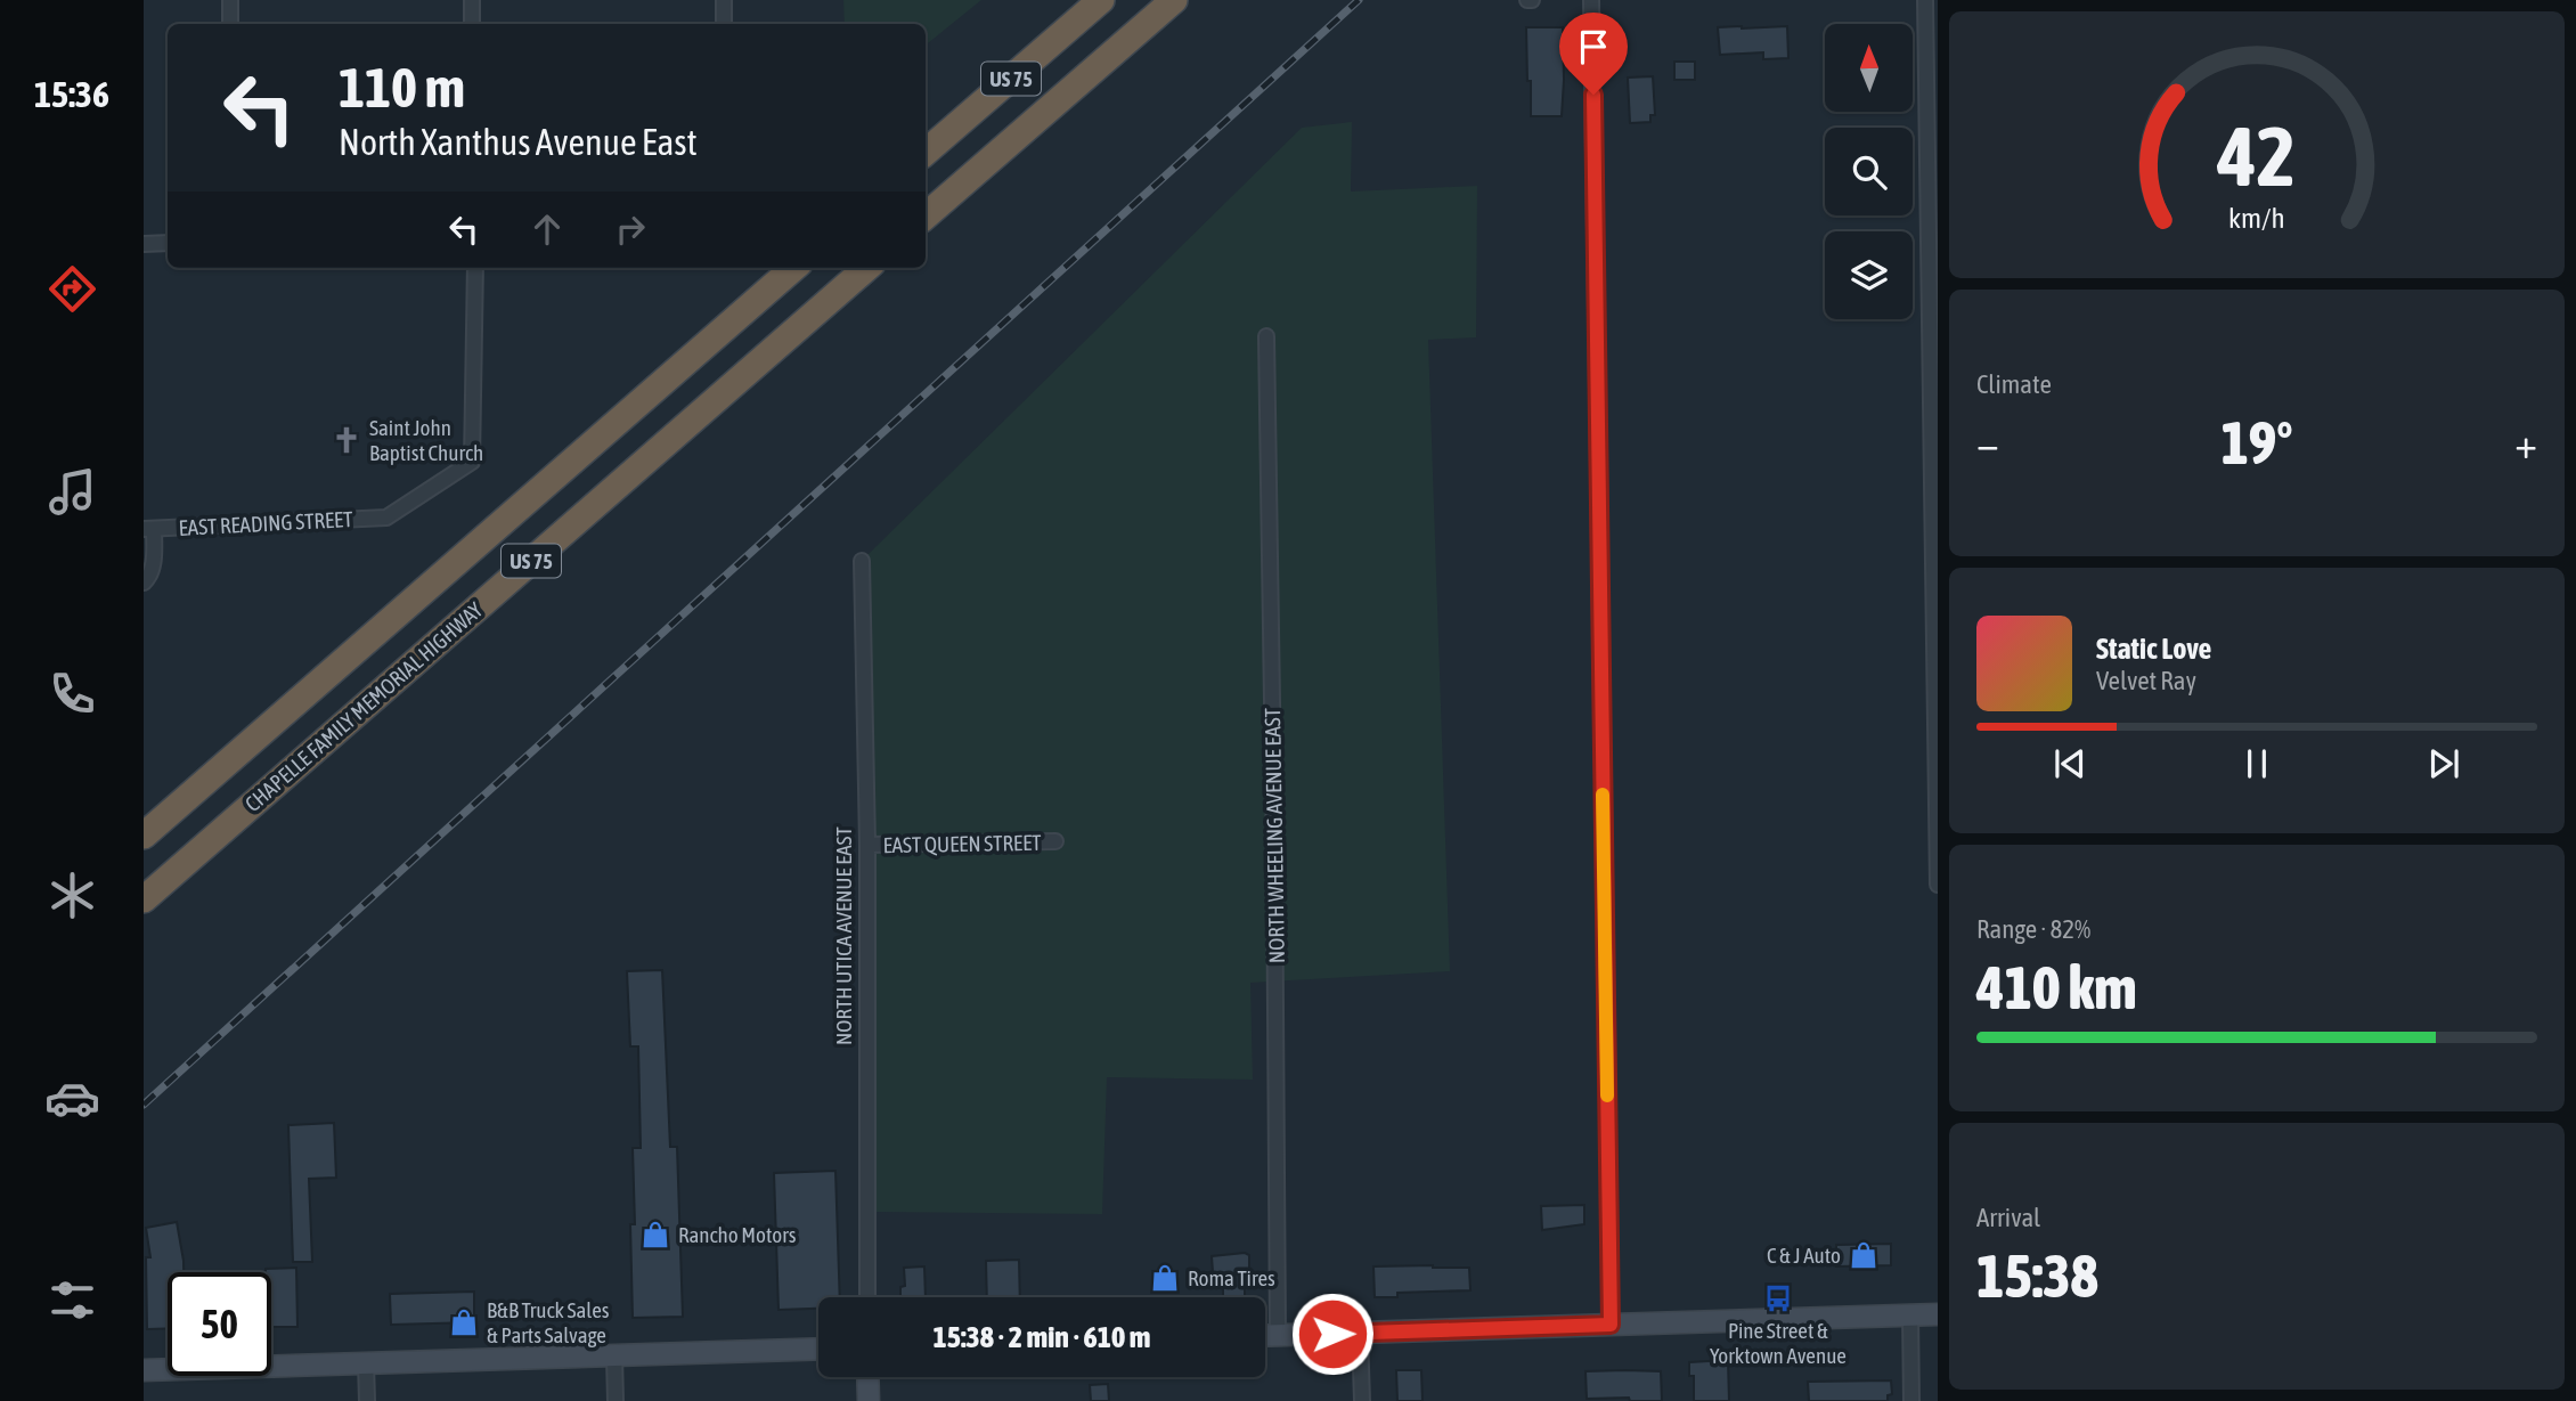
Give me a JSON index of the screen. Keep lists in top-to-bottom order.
{
  "streets": {
    "highway": ["US 75", "CHAPELLE FAMILY MEMORIAL HIGHWAY"],
    "street": [
      "EAST READING STREET",
      "NORTH WHEELING AVENUE EAST",
      "EAST QUEEN STREET",
      "NORTH UTICA AVENUE EAST"
    ]
  },
  "crossings": [
    ["EAST QUEEN STREET", "NORTH UTICA AVENUE EAST"]
  ],
  "places": {
    "church": ["Saint John Baptist Church"],
    "shop": [
      "Rancho Motors",
      "C & J Auto",
      "Roma Tires",
      "B&B Truck Sales & Parts Salvage"
    ],
    "bus stop": ["Pine Street & Yorktown Avenue"]
  },
  "north": "top",
  "page": {
    "tabs": "15:36",
    "turn": ["110 m", "North Xanthus Avenue East"],
    "tile": [
      "Climate",
      ["Range · 82%", "410 km"],
      ["Arrival", "15:38"]
    ],
    "heat": ["−", "19°", "+"],
    "song": ["Static Love", "Velvet Ray"],
    "limit": "50",
    "trip": "15:38 · 2 min · 610 m",
    "gauge": ["42", "km/h"]
  }
}
